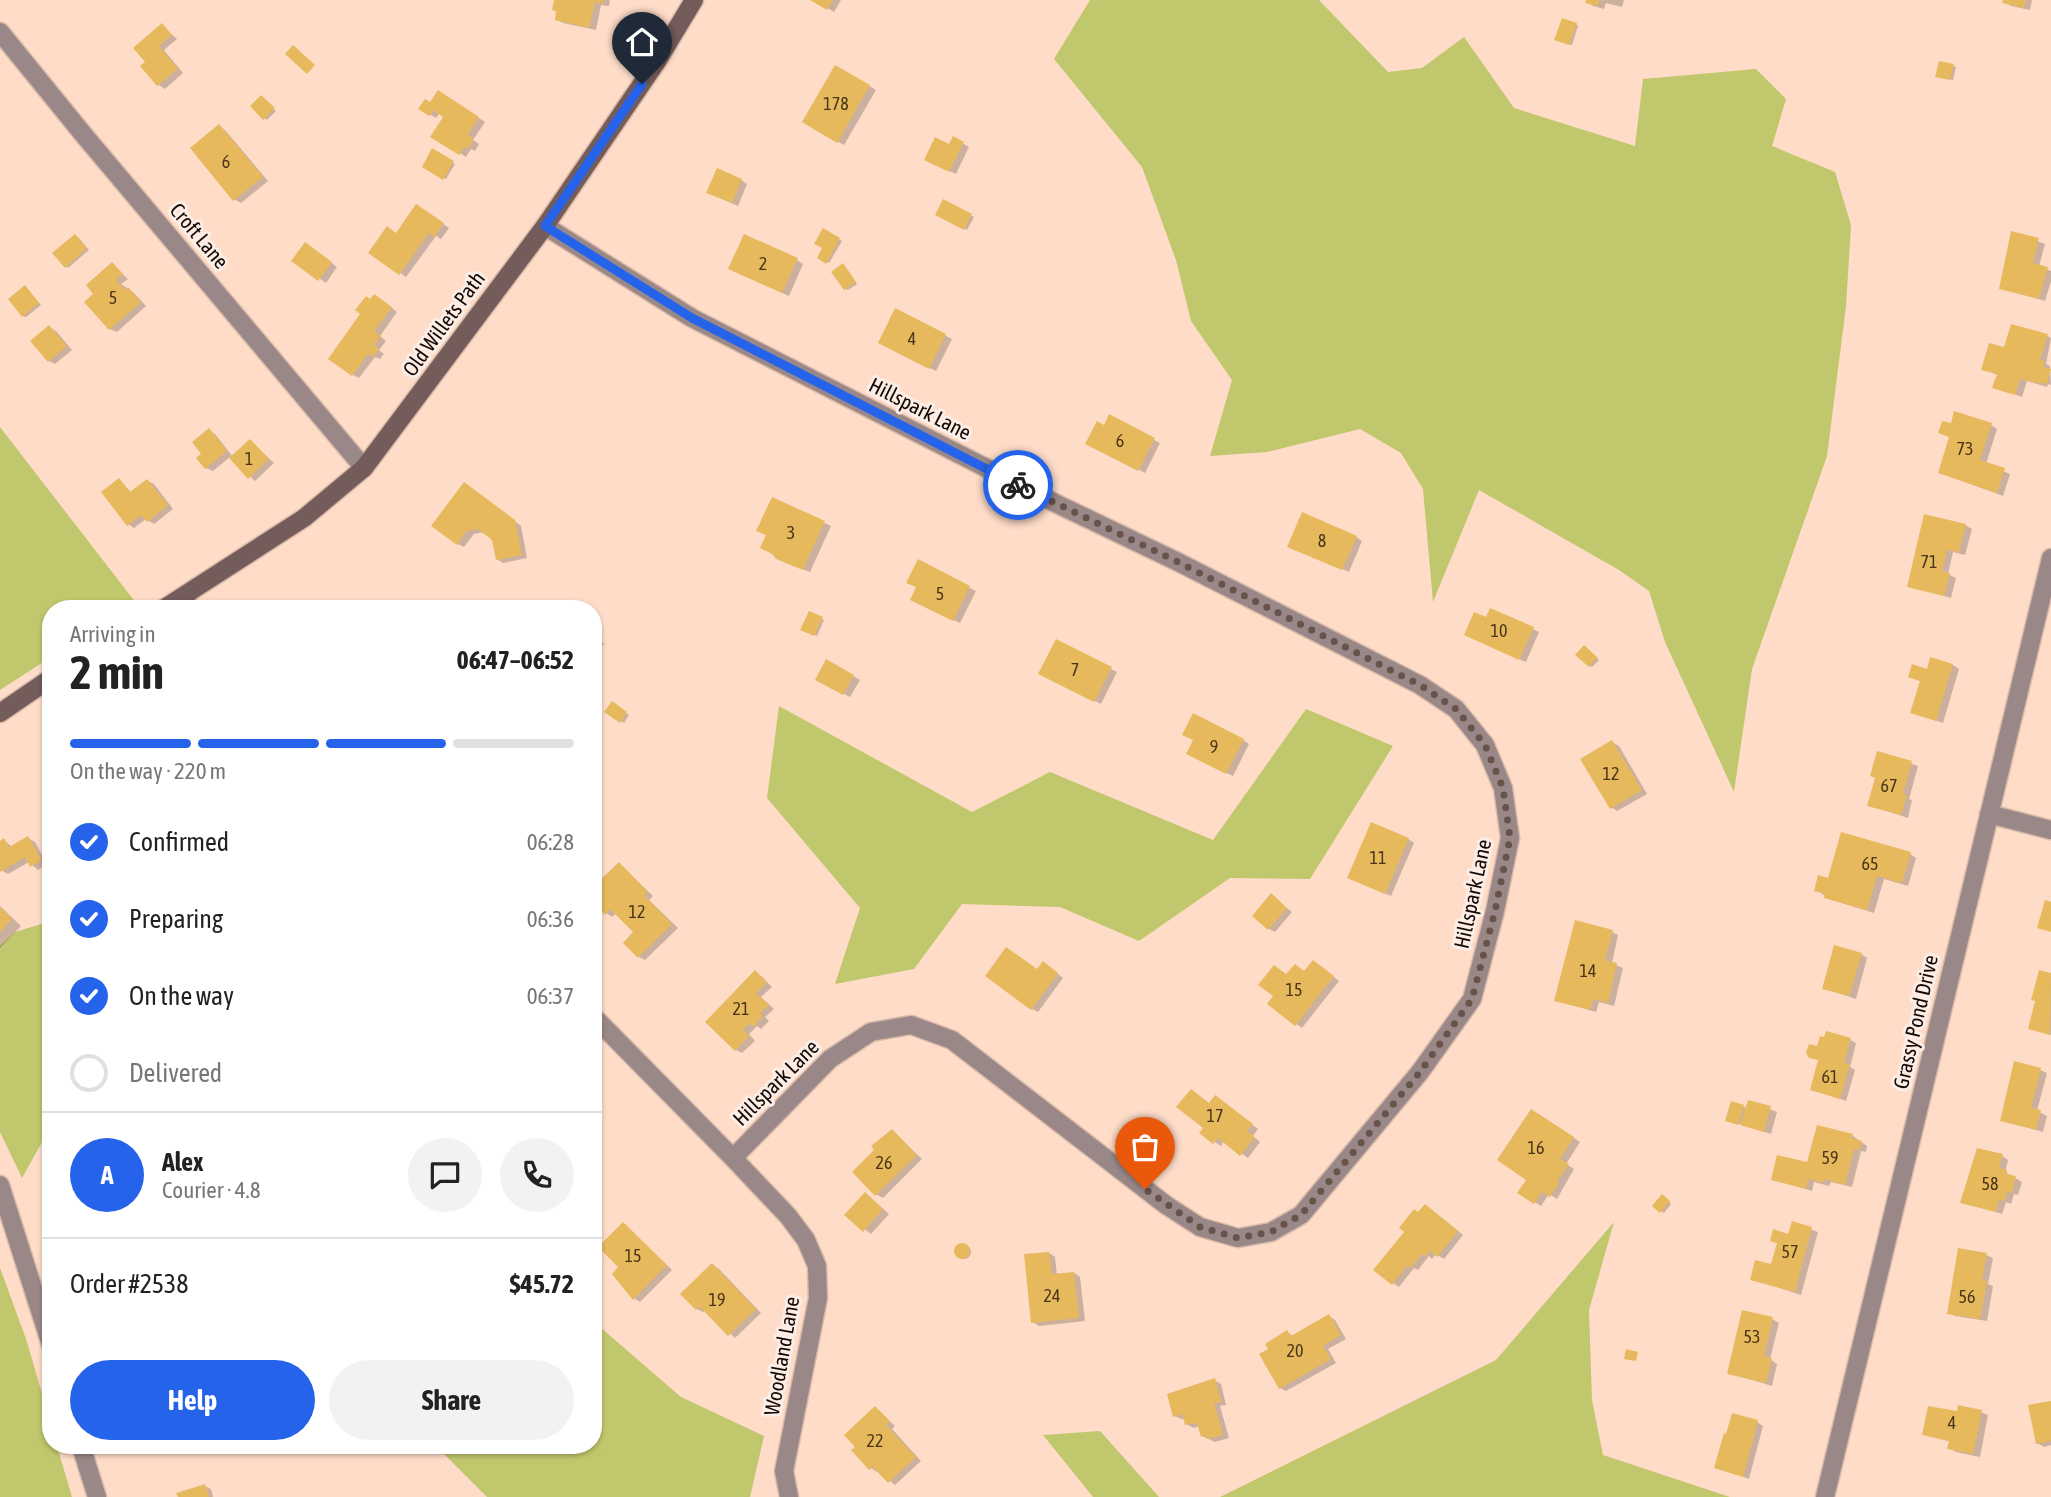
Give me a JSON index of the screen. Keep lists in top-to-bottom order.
{
  "streets": {
    "main road": ["Old Willets Path"],
    "street": [
      "Croft Lane",
      "Hillspark Lane",
      "Grassy Pond Drive",
      "Woodland Lane"
    ]
  },
  "crossings": [
    ["Croft Lane", "Old Willets Path"],
    ["Old Willets Path", "Hillspark Lane"],
    ["Hillspark Lane", "Woodland Lane"]
  ],
  "house_numbers": [
    "178",
    "6",
    "2",
    "5",
    "4",
    "6",
    "73",
    "1",
    "3",
    "8",
    "71",
    "5",
    "10",
    "7",
    "9",
    "12",
    "67",
    "11",
    "65",
    "12",
    "14",
    "15",
    "21",
    "61",
    "17",
    "16",
    "59",
    "26",
    "58",
    "57",
    "15",
    "24",
    "56",
    "19",
    "53",
    "20",
    "4",
    "22"
  ],
  "page": {
    "heading": ["2 min", "Arriving in", "06:47–06:52"],
    "panel": [
      "Alex",
      "Courier · 4.8",
      "Order #2538",
      "$45.72"
    ],
    "bar": "On the way · 220 m",
    "list": [
      ["Confirmed", "06:28"],
      ["Preparing", "06:36"],
      ["On the way", "06:37"],
      "Delivered"
    ],
    "round": "A",
    "buttons": ["Help", "Share"]
  }
}
